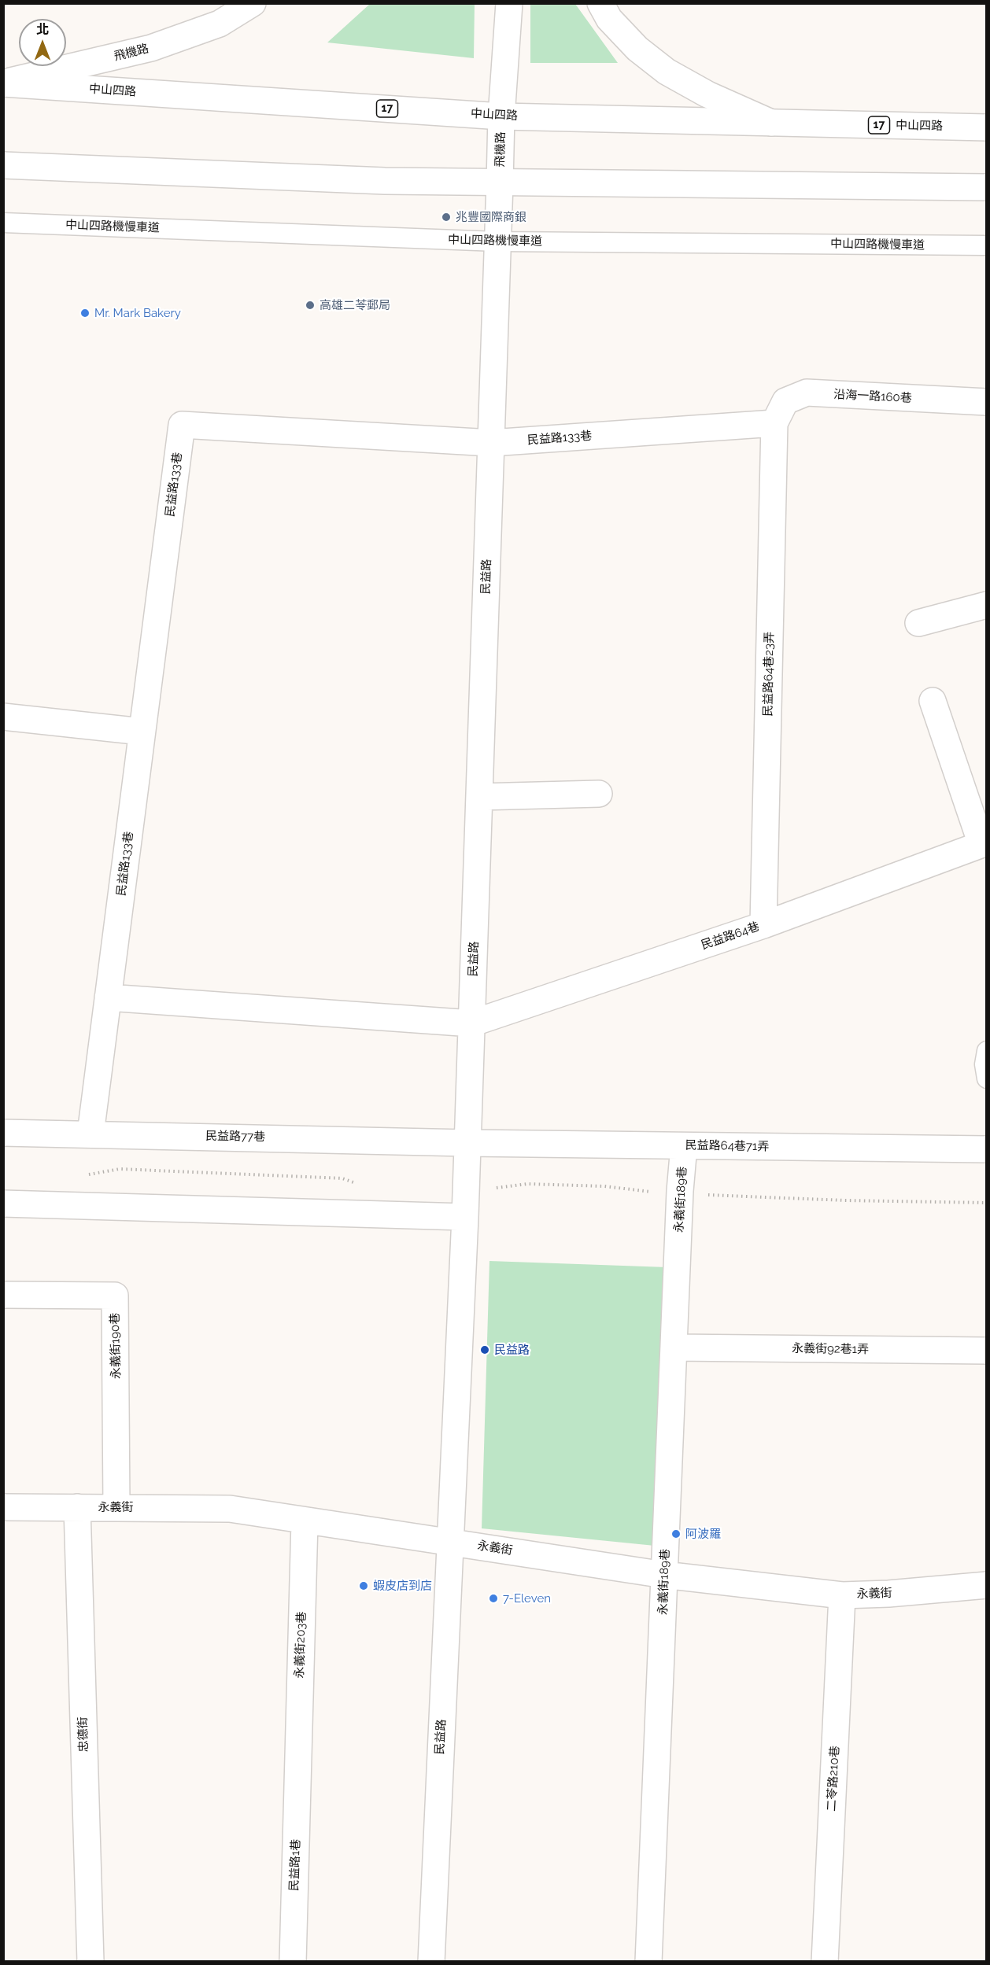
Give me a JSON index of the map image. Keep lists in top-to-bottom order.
{
  "streets": {
    "street": [
      "飛機路",
      "中山四路",
      "17",
      "沿海一路160巷",
      "民益路133巷",
      "民益路",
      "民益路64巷23弄",
      "民益路64巷",
      "民益路77巷",
      "民益路64巷71弄",
      "永義街189巷",
      "永義街190巷",
      "永義街92巷1弄",
      "永義街",
      "永義街203巷",
      "忠德街",
      "二苓路210巷",
      "民益路1巷"
    ],
    "lane": ["中山四路機慢車道"]
  },
  "crossings": [
    ["飛機路", "中山四路"],
    ["飛機路", "民益路"],
    ["中山四路機慢車道", "民益路"],
    ["沿海一路160巷", "民益路133巷"],
    ["沿海一路160巷", "民益路64巷23弄"],
    ["民益路133巷", "民益路"],
    ["民益路133巷", "民益路64巷23弄"],
    ["民益路133巷", "民益路77巷"],
    ["民益路", "民益路64巷"],
    ["民益路", "民益路77巷"],
    ["民益路", "民益路64巷71弄"],
    ["民益路", "永義街"],
    ["民益路64巷23弄", "民益路64巷"],
    ["民益路77巷", "民益路64巷71弄"],
    ["民益路64巷71弄", "永義街189巷"],
    ["永義街189巷", "永義街92巷1弄"],
    ["永義街189巷", "永義街"],
    ["永義街190巷", "永義街"],
    ["永義街", "永義街203巷"],
    ["永義街", "忠德街"],
    ["永義街", "二苓路210巷"],
    ["永義街203巷", "民益路1巷"]
  ],
  "places": [
    "兆豐國際商銀",
    "高雄二苓郵局",
    "Mr. Mark Bakery",
    "民益路",
    "阿波羅",
    "蝦皮店到店",
    "7-Eleven"
  ],
  "north": "top"
}
